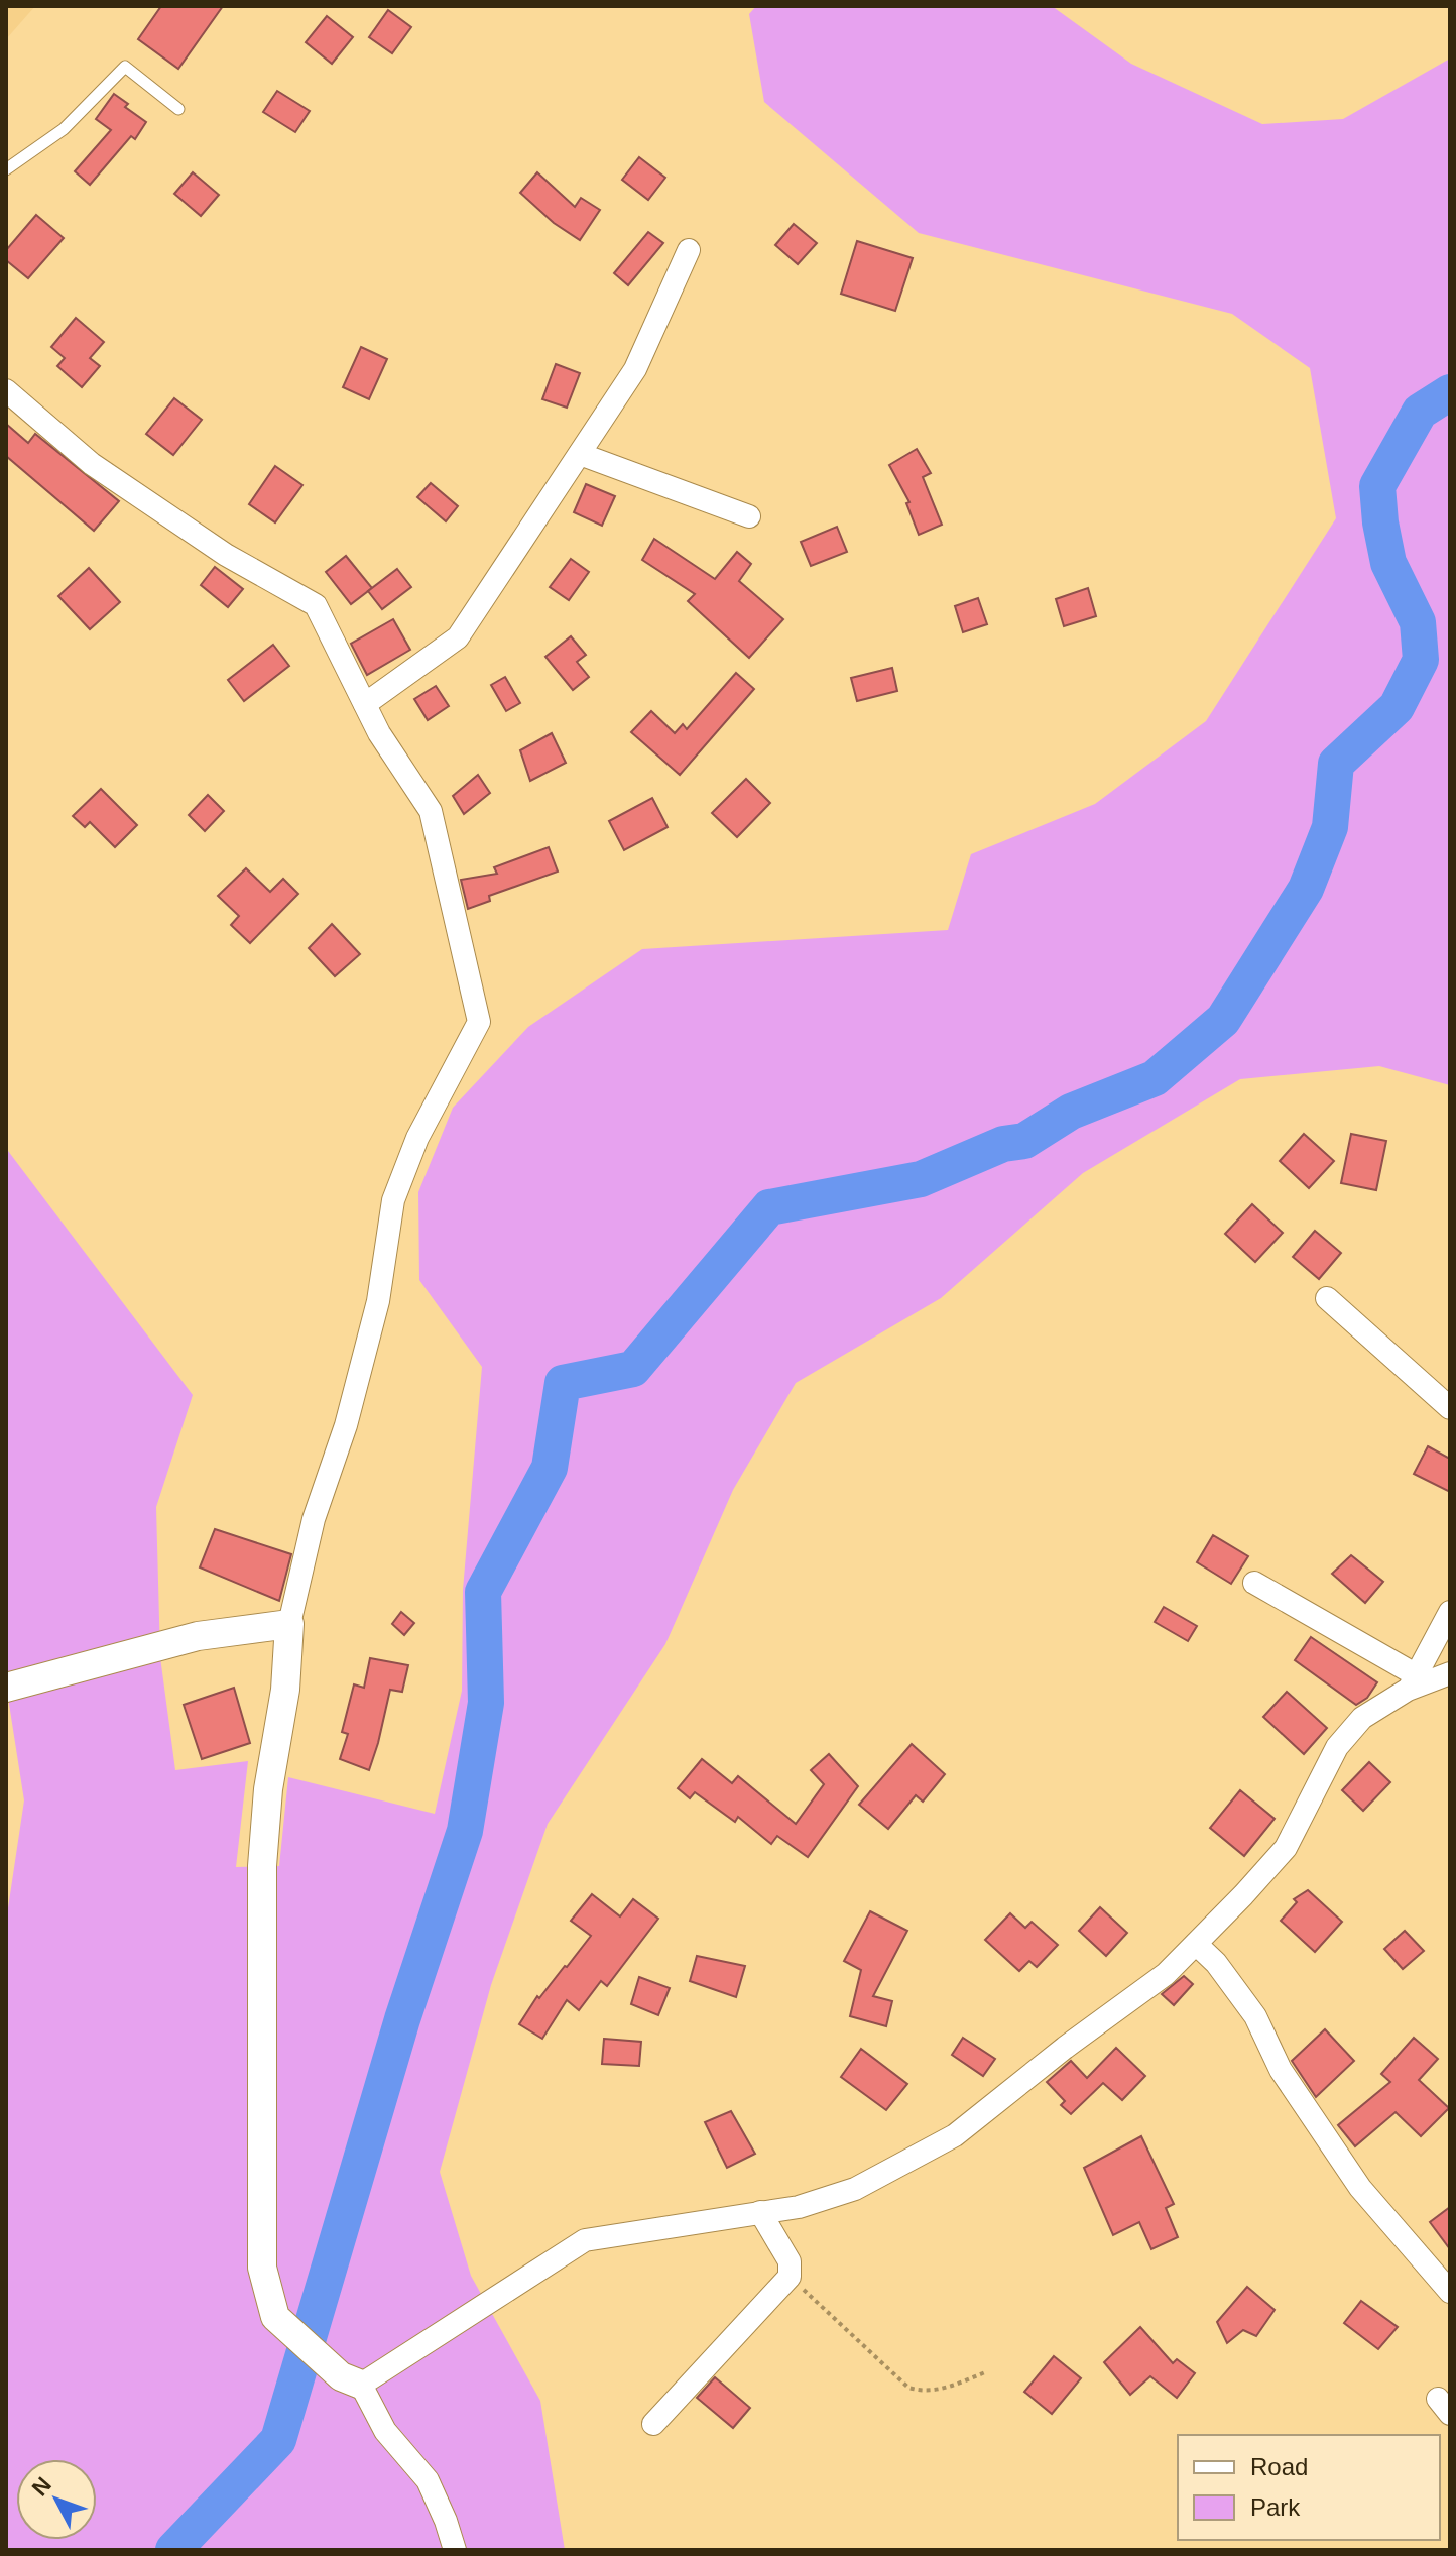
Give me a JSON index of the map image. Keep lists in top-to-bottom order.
{
  "legend": ["Road", "Park"],
  "north": "top left"
}
